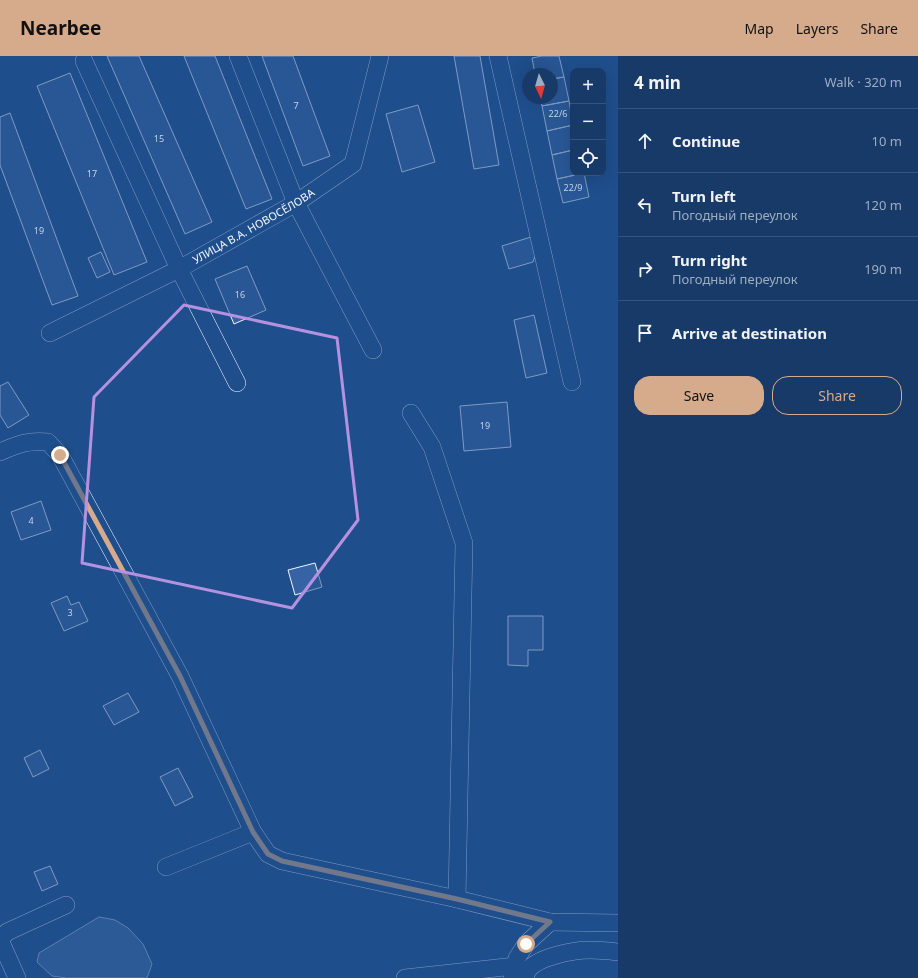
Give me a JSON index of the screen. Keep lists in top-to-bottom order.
{
  "streets": {
    "street": ["УЛИЦА В.А. НОВОСЁЛОВА"]
  },
  "house_numbers": [
    "7",
    "22/6",
    "15",
    "17",
    "22/9",
    "19",
    "16",
    "19",
    "4",
    "3"
  ],
  "north": "bottom",
  "page": {
    "header": "Nearbee",
    "nav": ["Map", "Layers", "Share"],
    "heading": ["4 min", "Walk · 320 m"],
    "map_buttons": ["+", "−"],
    "list": [
      ["Continue", "10 m"],
      ["Turn left", "Погодный переулок", "120 m"],
      ["Turn right", "Погодный переулок", "190 m"],
      "Arrive at destination"
    ],
    "buttons": ["Save", "Share"]
  }
}
